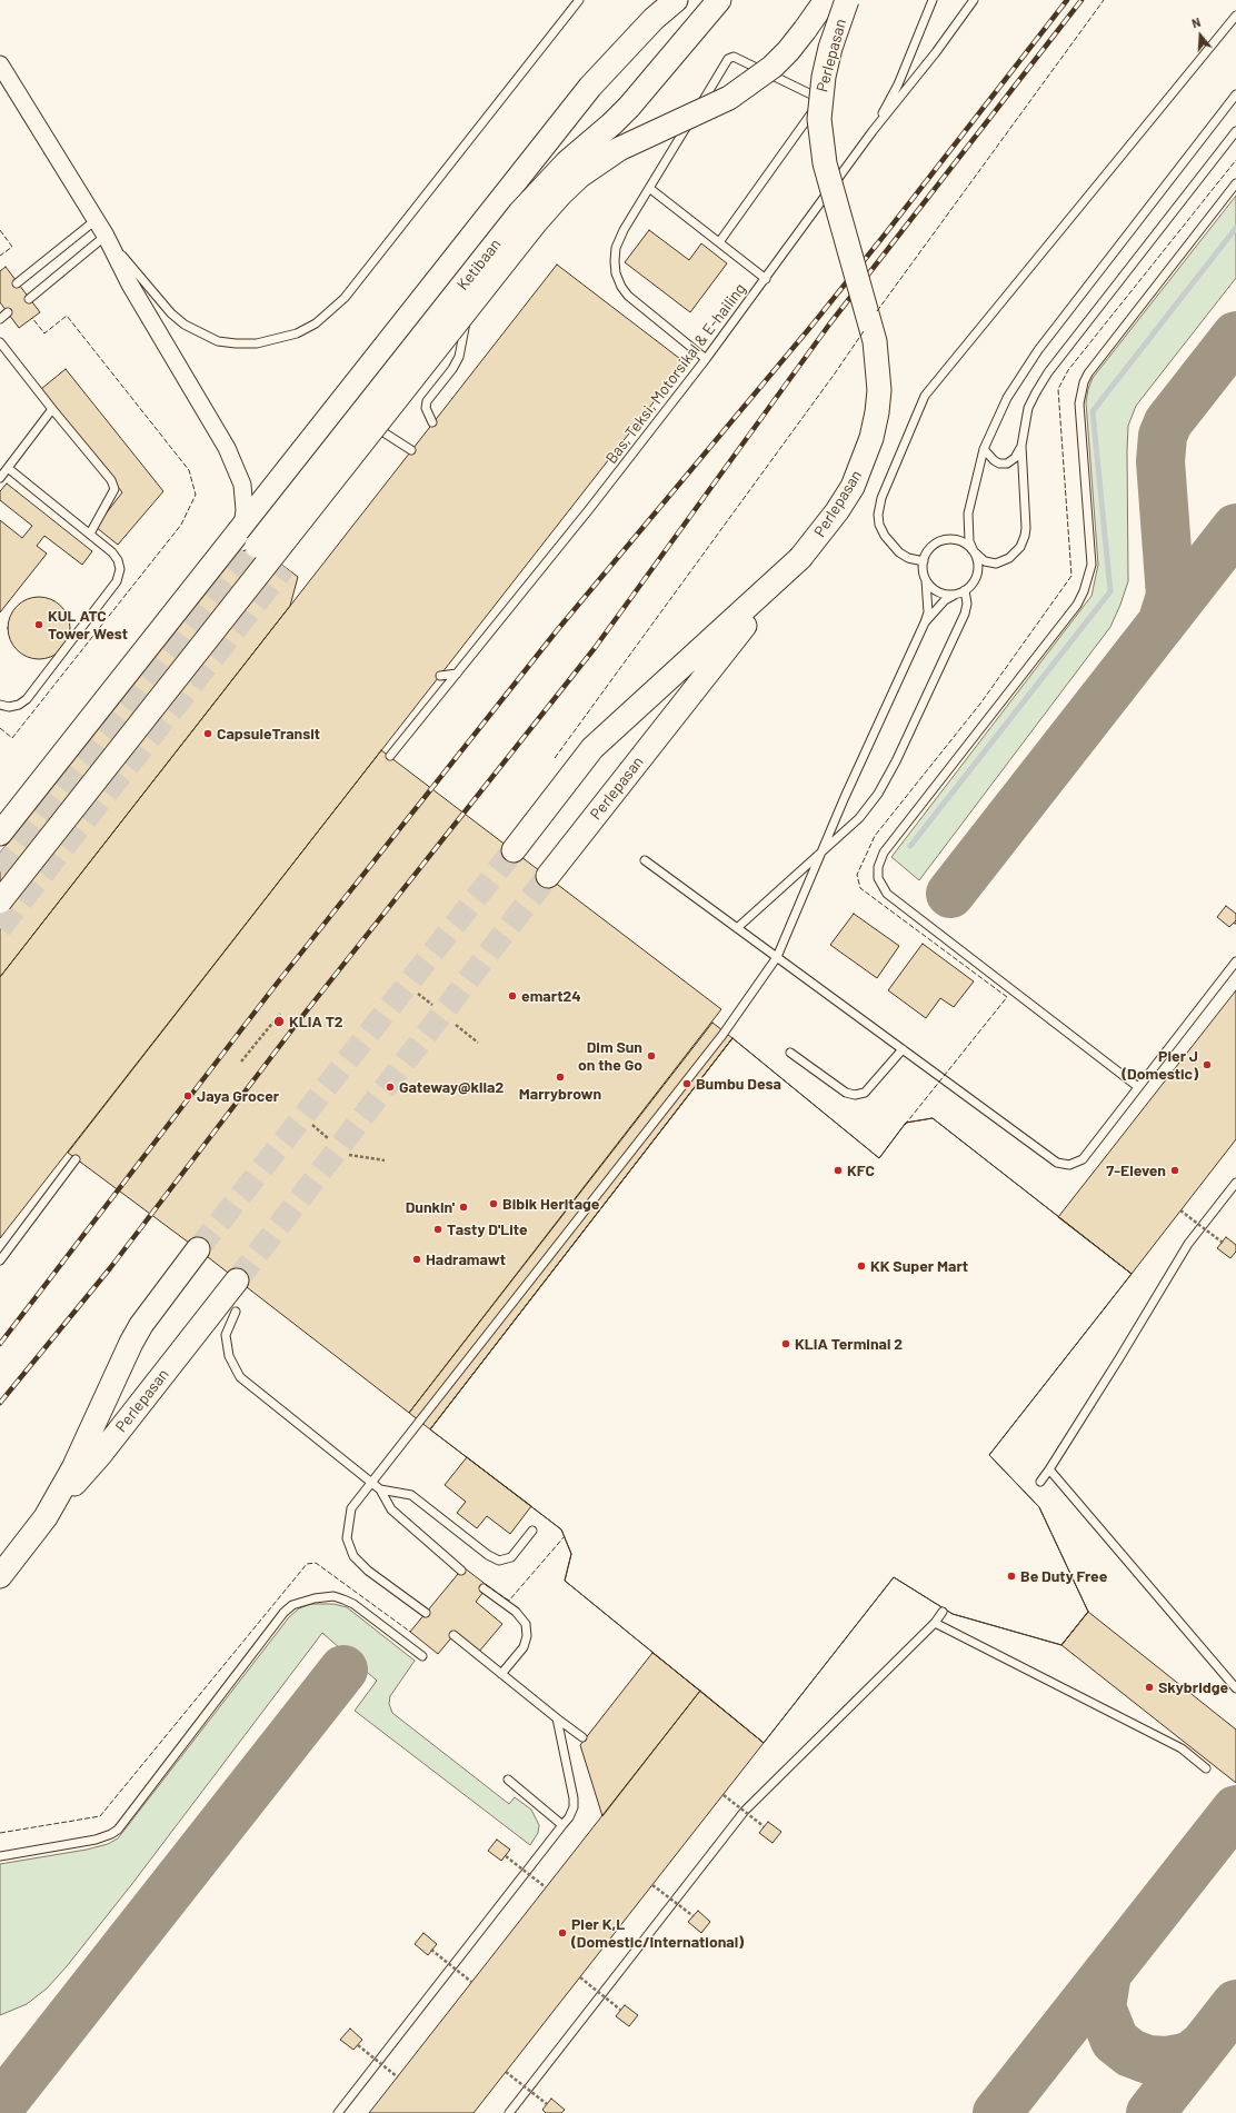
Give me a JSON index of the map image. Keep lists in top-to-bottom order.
{
  "streets": {
    "main road": ["Perlepasan", "Ketibaan"],
    "lane": ["Bas, Teksi, Motorsikal & E-hailing"]
  },
  "places": [
    "KUL ATC Tower West",
    "CapsuleTransit",
    "emart24",
    "KLIA T2",
    "Dim Sun on the Go",
    "Pier J (Domestic)",
    "Marrybrown",
    "Bumbu Desa",
    "Gateway@klia2",
    "Jaya Grocer",
    "KFC",
    "7-Eleven",
    "Bibik Heritage",
    "Dunkin'",
    "Tasty D'Lite",
    "Hadramawt",
    "KK Super Mart",
    "KLIA Terminal 2",
    "Be Duty Free",
    "Skybridge",
    "Pier K,L (Domestic/International)"
  ],
  "north": "top"
}
